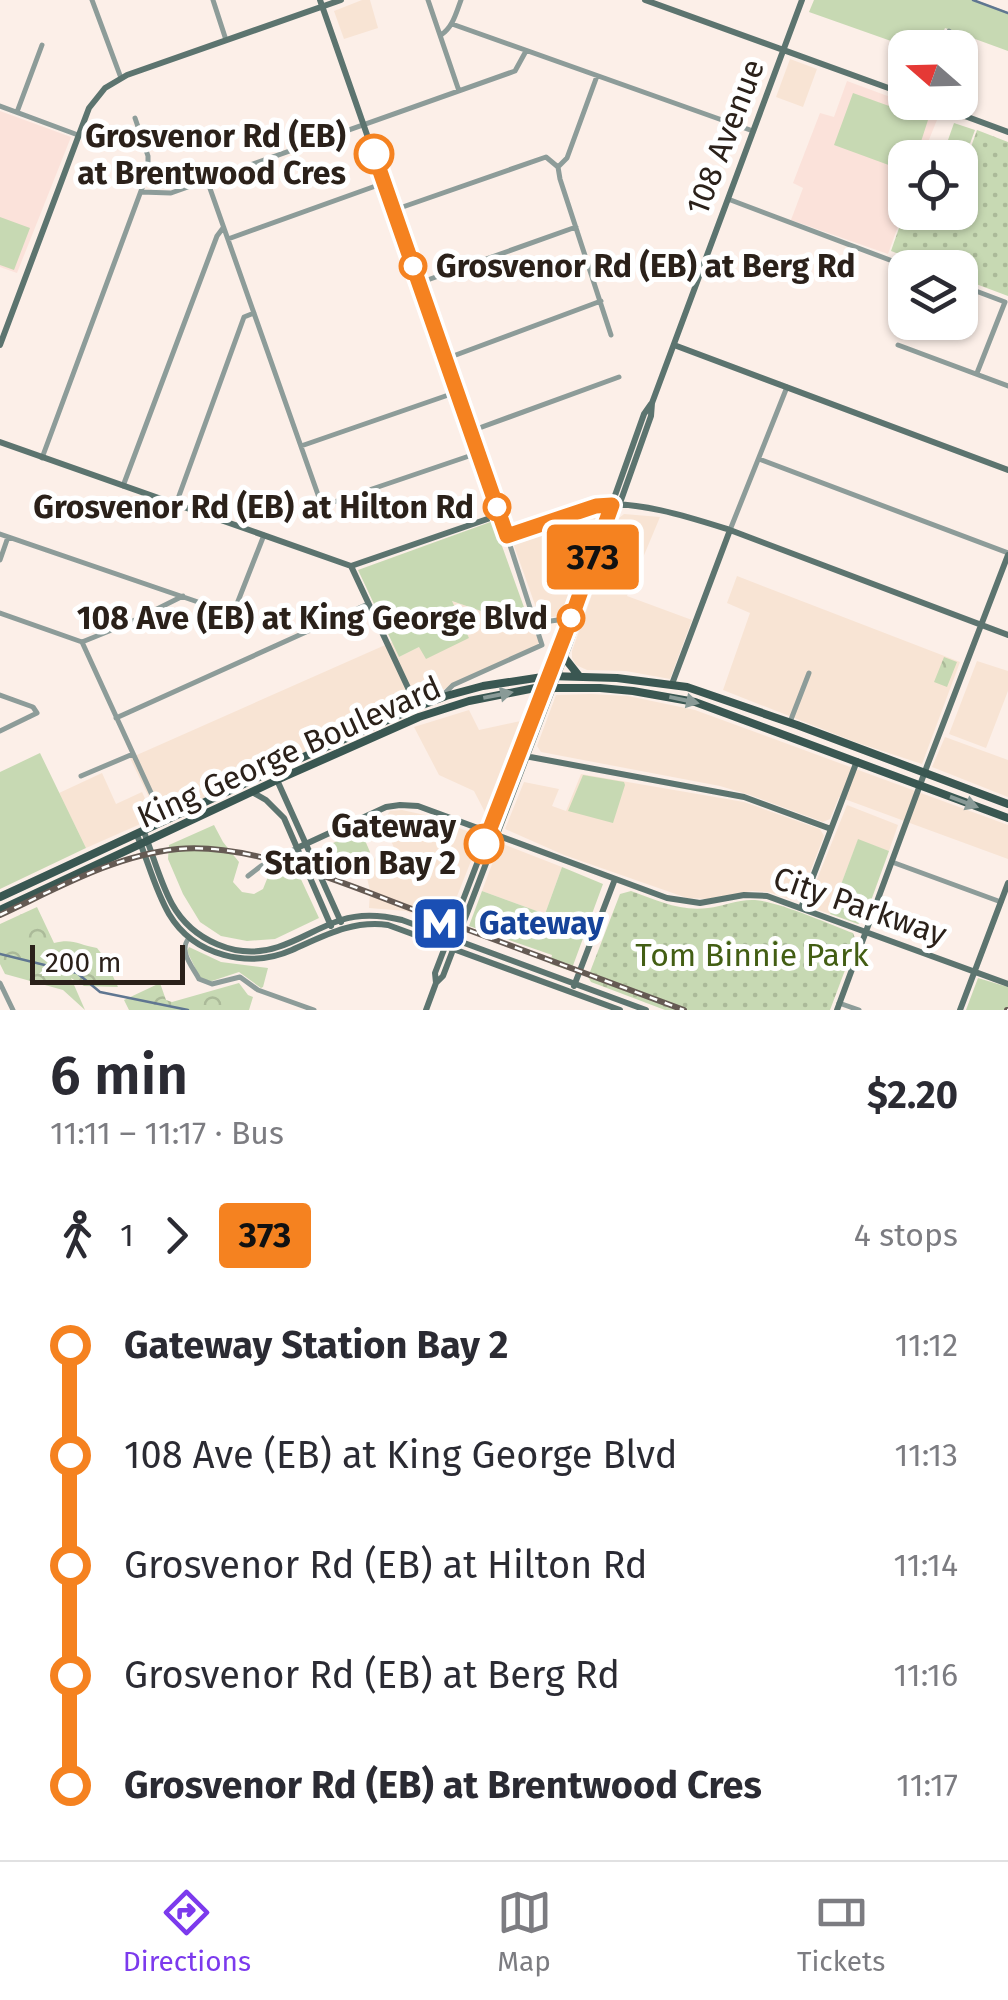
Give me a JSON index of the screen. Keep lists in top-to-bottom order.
{
  "streets": {
    "main road": ["King George Boulevard"],
    "street": ["108 Avenue", "City Parkway"]
  },
  "crossings": [
    ["108 Avenue", "King George Boulevard"],
    ["108 Avenue", "City Parkway"]
  ],
  "parks": ["Tom Binnie Park"],
  "places": {
    "other": [
      "Grosvenor Rd (EB) at Brentwood Cres",
      "Grosvenor Rd (EB) at Berg Rd",
      "Grosvenor Rd (EB) at Hilton Rd",
      "108 Ave (EB) at King George Blvd",
      "Gateway Station Bay 2"
    ],
    "metro station": ["Gateway"]
  },
  "lines": ["bus line 373"],
  "scale_bar": "200 m",
  "north": "left",
  "page": {
    "on_map": "373",
    "scale": "200 m",
    "heading": ["6 min", "11:11 – 11:17 · Bus", "$2.20"],
    "legs": ["1", "373", "4 stops"],
    "list": [
      {
        "name": "Gateway Station Bay 2",
        "value": "11:12"
      },
      {
        "name": "108 Ave (EB) at King George Blvd",
        "value": "11:13"
      },
      {
        "name": "Grosvenor Rd (EB) at Hilton Rd",
        "value": "11:14"
      },
      {
        "name": "Grosvenor Rd (EB) at Berg Rd",
        "value": "11:16"
      },
      {
        "name": "Grosvenor Rd (EB) at Brentwood Cres",
        "value": "11:17"
      }
    ],
    "tabs": ["Directions", "Map", "Tickets"]
  }
}
